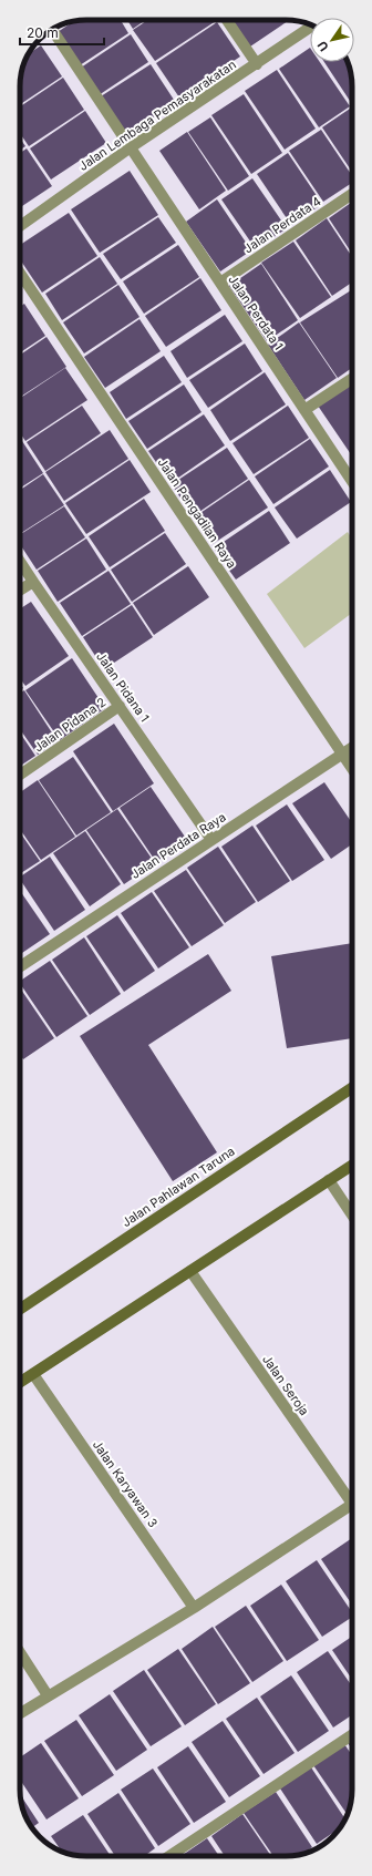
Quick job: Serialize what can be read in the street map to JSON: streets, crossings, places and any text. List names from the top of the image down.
{
  "streets": {
    "main road": ["Jalan Pahlawan Taruna"],
    "street": [
      "Jalan Lembaga Pemasyarakatan",
      "Jalan Perdata 4",
      "Jalan Perdata 1",
      "Jalan Pengadilan Raya",
      "Jalan Pidana 1",
      "Jalan Pidana 2",
      "Jalan Perdata Raya",
      "Jalan Seroja",
      "Jalan Karyawan 3"
    ]
  },
  "crossings": [
    ["Jalan Lembaga Pemasyarakatan", "Jalan Perdata 1"],
    ["Jalan Perdata 4", "Jalan Perdata 1"],
    ["Jalan Pengadilan Raya", "Jalan Perdata Raya"],
    ["Jalan Pidana 1", "Jalan Pidana 2"],
    ["Jalan Pidana 1", "Jalan Perdata Raya"]
  ],
  "scale_bar": "20 m",
  "north": "bottom left"
}
